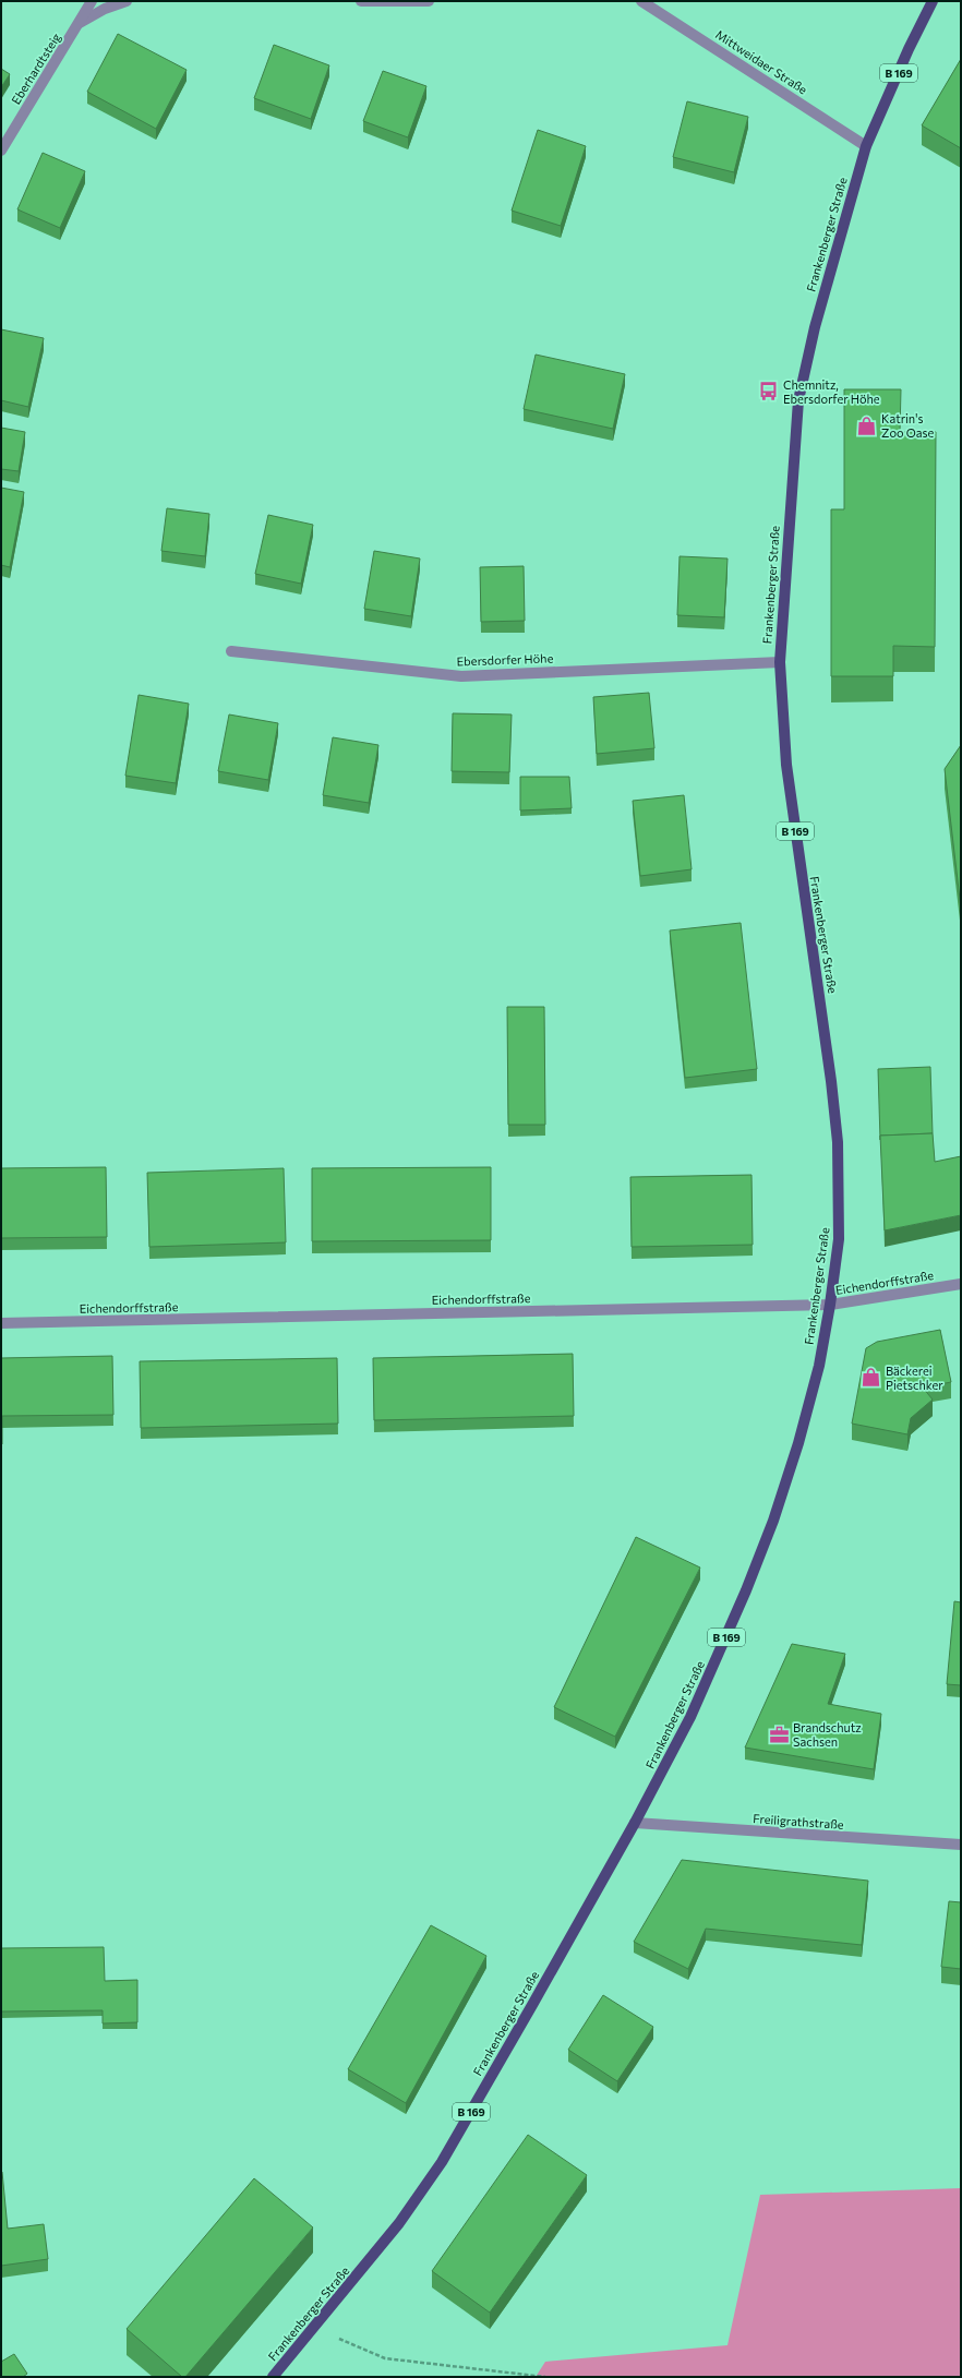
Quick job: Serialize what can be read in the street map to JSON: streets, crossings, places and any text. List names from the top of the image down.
{
  "streets": {
    "main road": ["B 169", "Frankenberger Straße"],
    "street": [
      "Mittweidaer Straße",
      "Eberhardtsteig",
      "Ebersdorfer Höhe",
      "Eichendorffstraße",
      "Freiligrathstraße"
    ]
  },
  "crossings": [
    ["Mittweidaer Straße", "Frankenberger Straße"],
    ["Frankenberger Straße", "Ebersdorfer Höhe"],
    ["Frankenberger Straße", "Eichendorffstraße"],
    ["Frankenberger Straße", "Freiligrathstraße"]
  ],
  "places": {
    "bus stop": ["Chemnitz, Ebersdorfer Höhe"],
    "shop": ["Katrin's Zoo Oase", "Bäckerei Pietschker"],
    "office": ["Brandschutz Sachsen"]
  }
}
